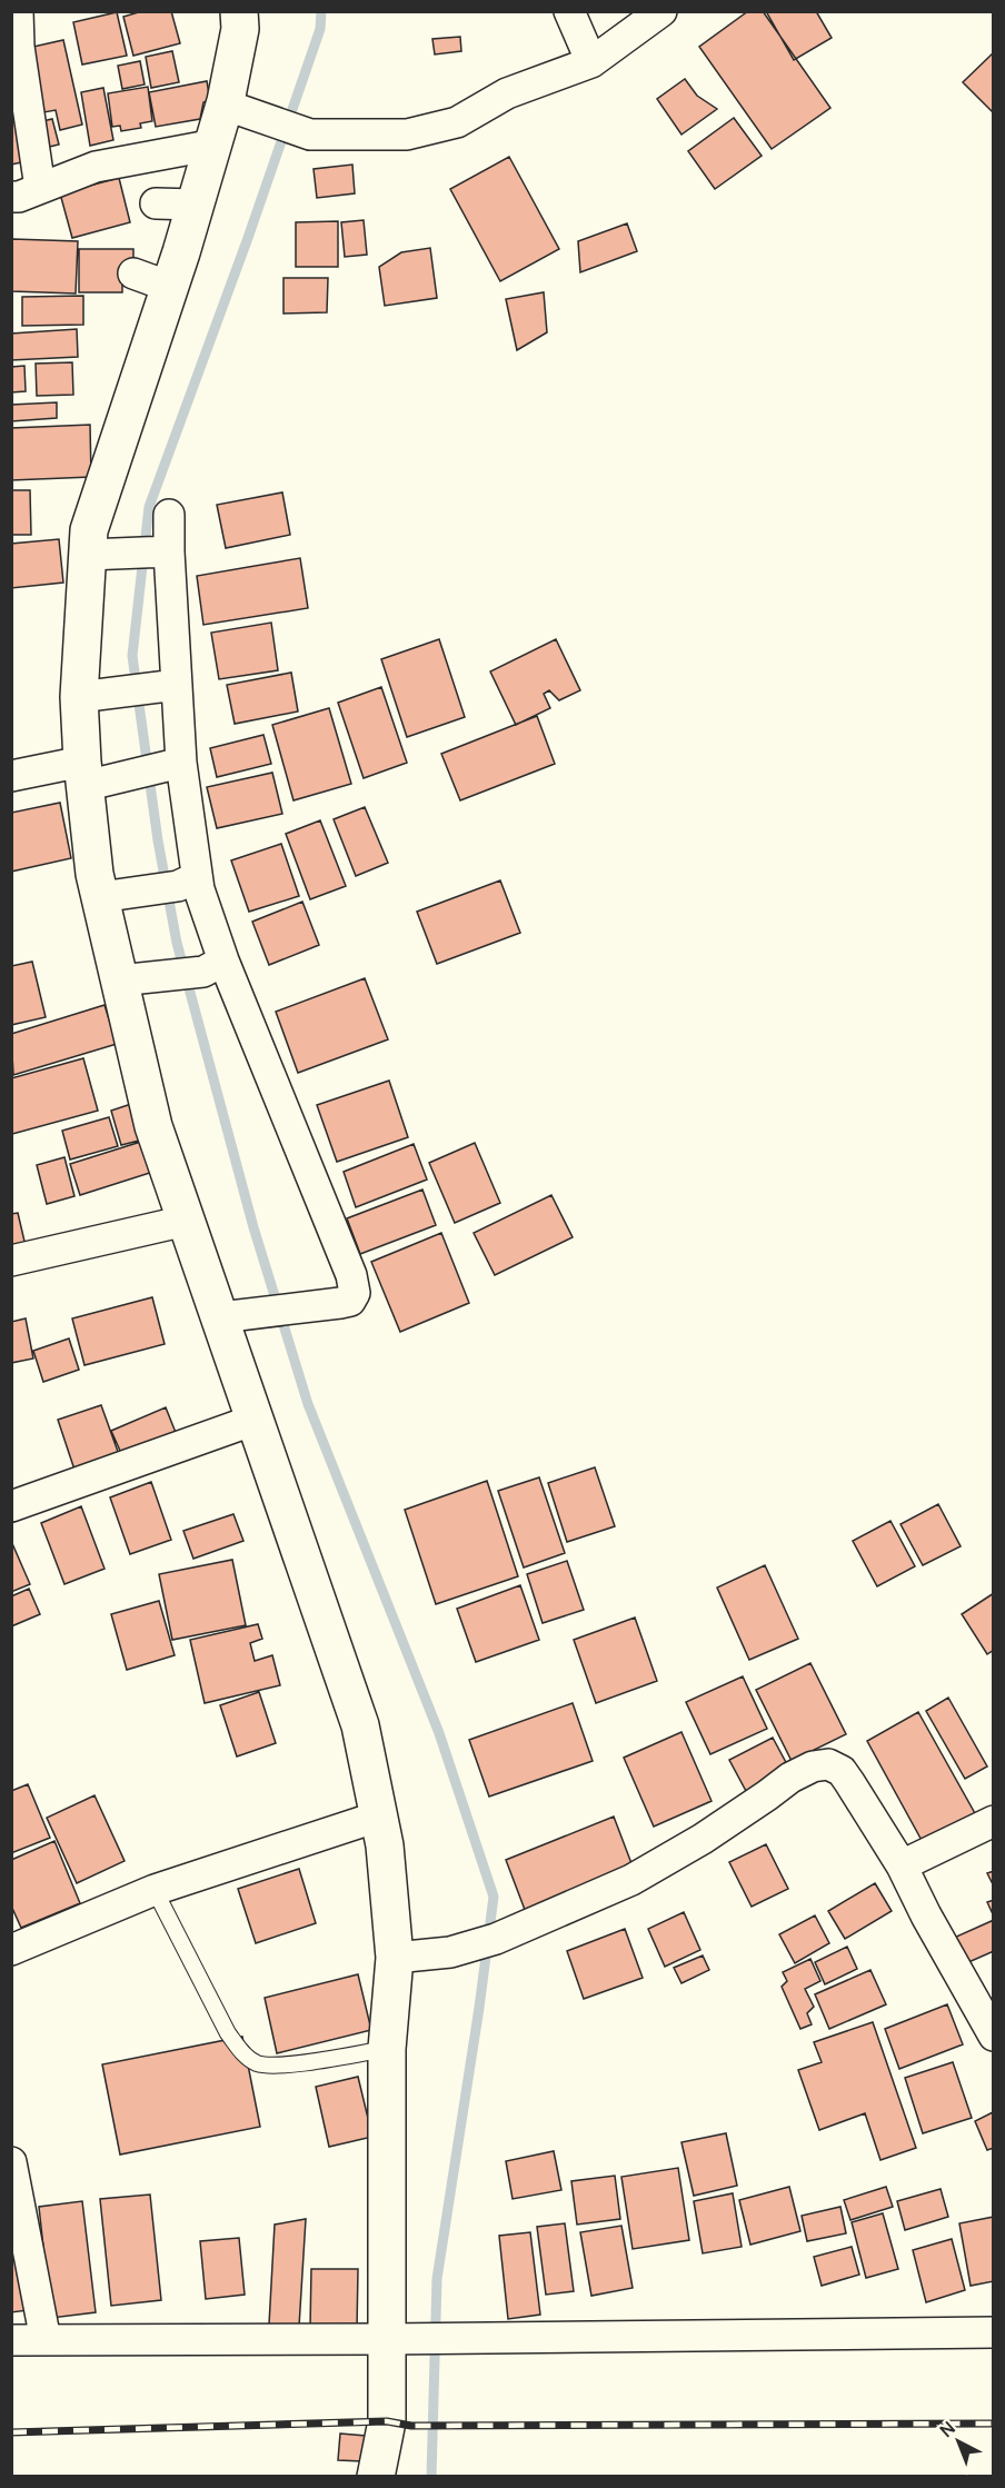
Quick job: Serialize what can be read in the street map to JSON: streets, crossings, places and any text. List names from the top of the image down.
{
  "north": "top left"
}
